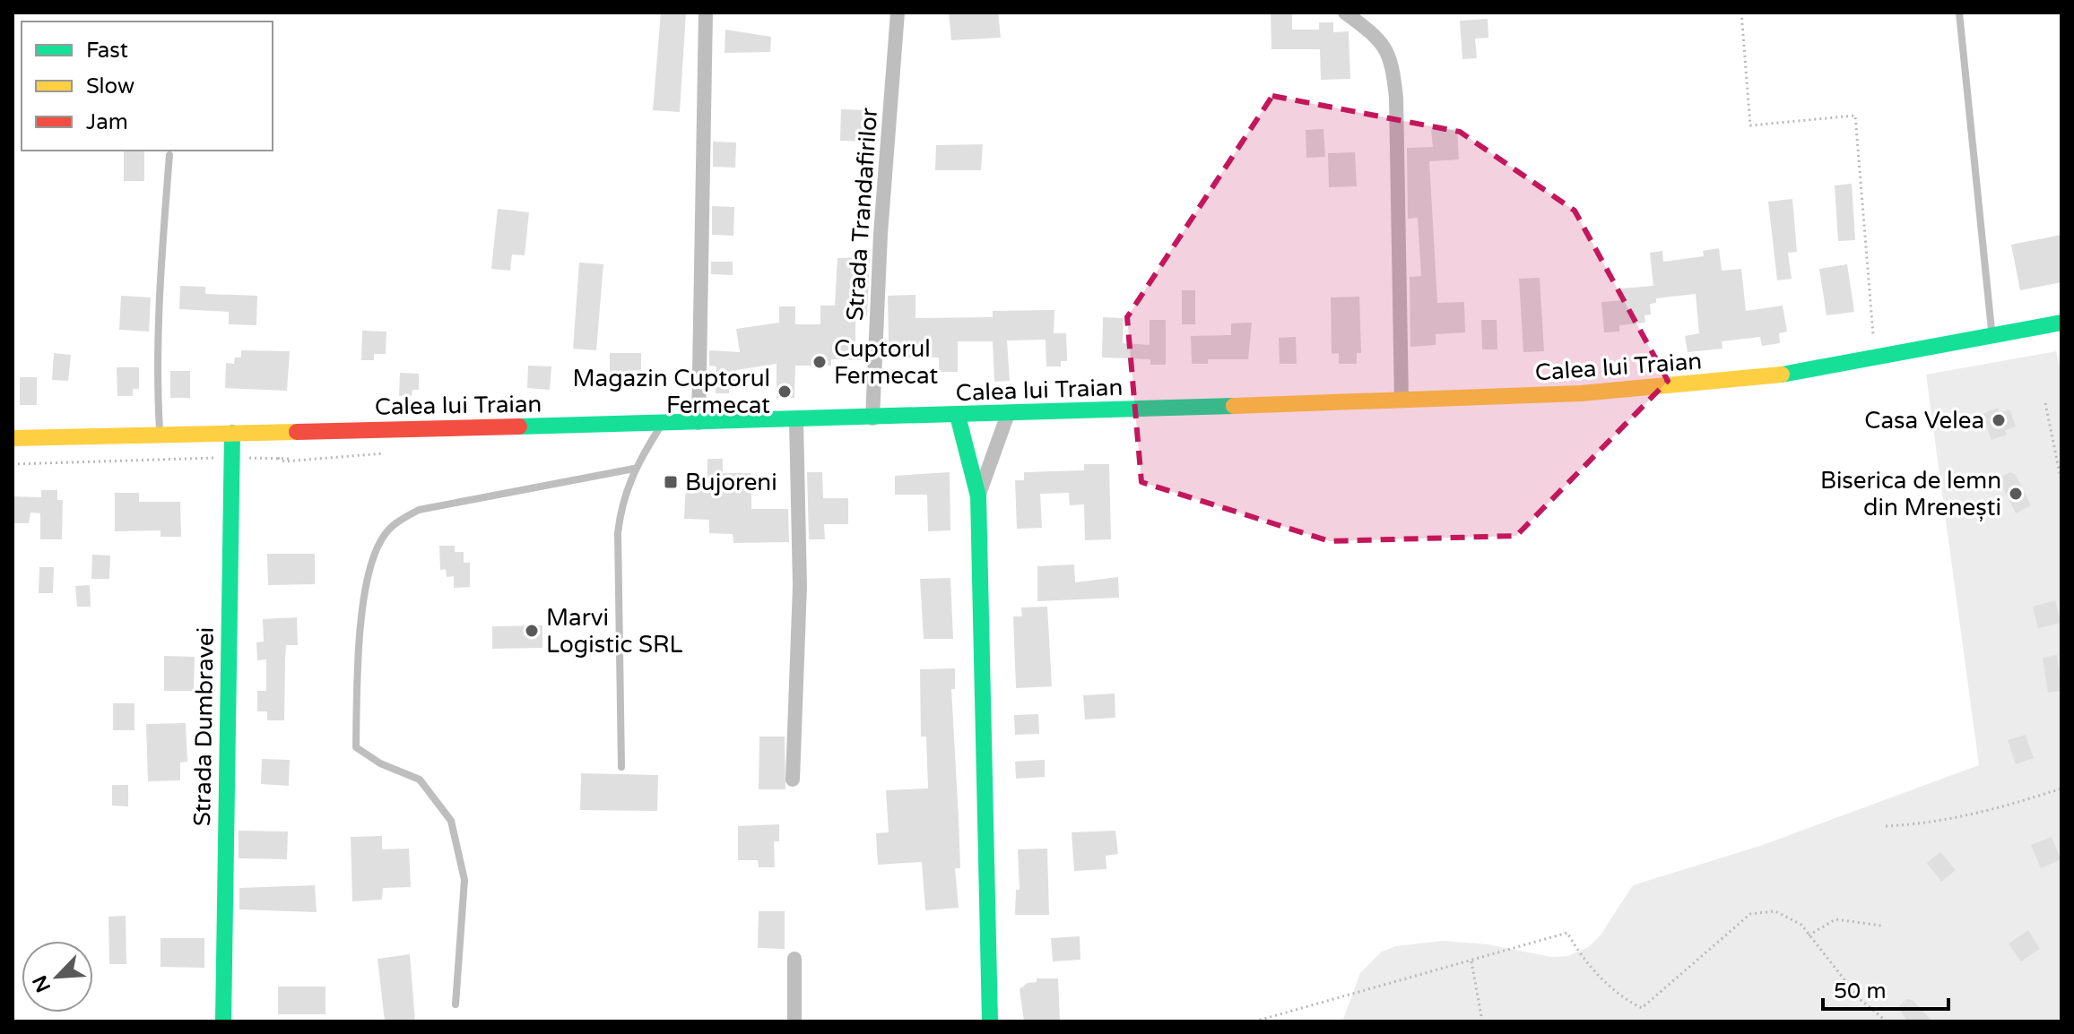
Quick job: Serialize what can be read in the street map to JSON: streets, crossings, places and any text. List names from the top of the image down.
{
  "streets": {
    "main road": ["Calea lui Traian", "Strada Dumbravei"],
    "street": ["Strada Trandafirilor"]
  },
  "crossings": [
    ["Strada Trandafirilor", "Calea lui Traian"],
    ["Calea lui Traian", "Strada Dumbravei"]
  ],
  "places": {
    "other": [
      "Cuptorul Fermecat",
      "Magazin Cuptorul Fermecat",
      "Casa Velea",
      "Biserica de lemn din Mrenești",
      "Marvi Logistic SRL"
    ],
    "transit": ["Bujoreni"]
  },
  "legend": ["Fast", "Slow", "Jam"],
  "scale_bar": "50 m",
  "north": "bottom left"
}
